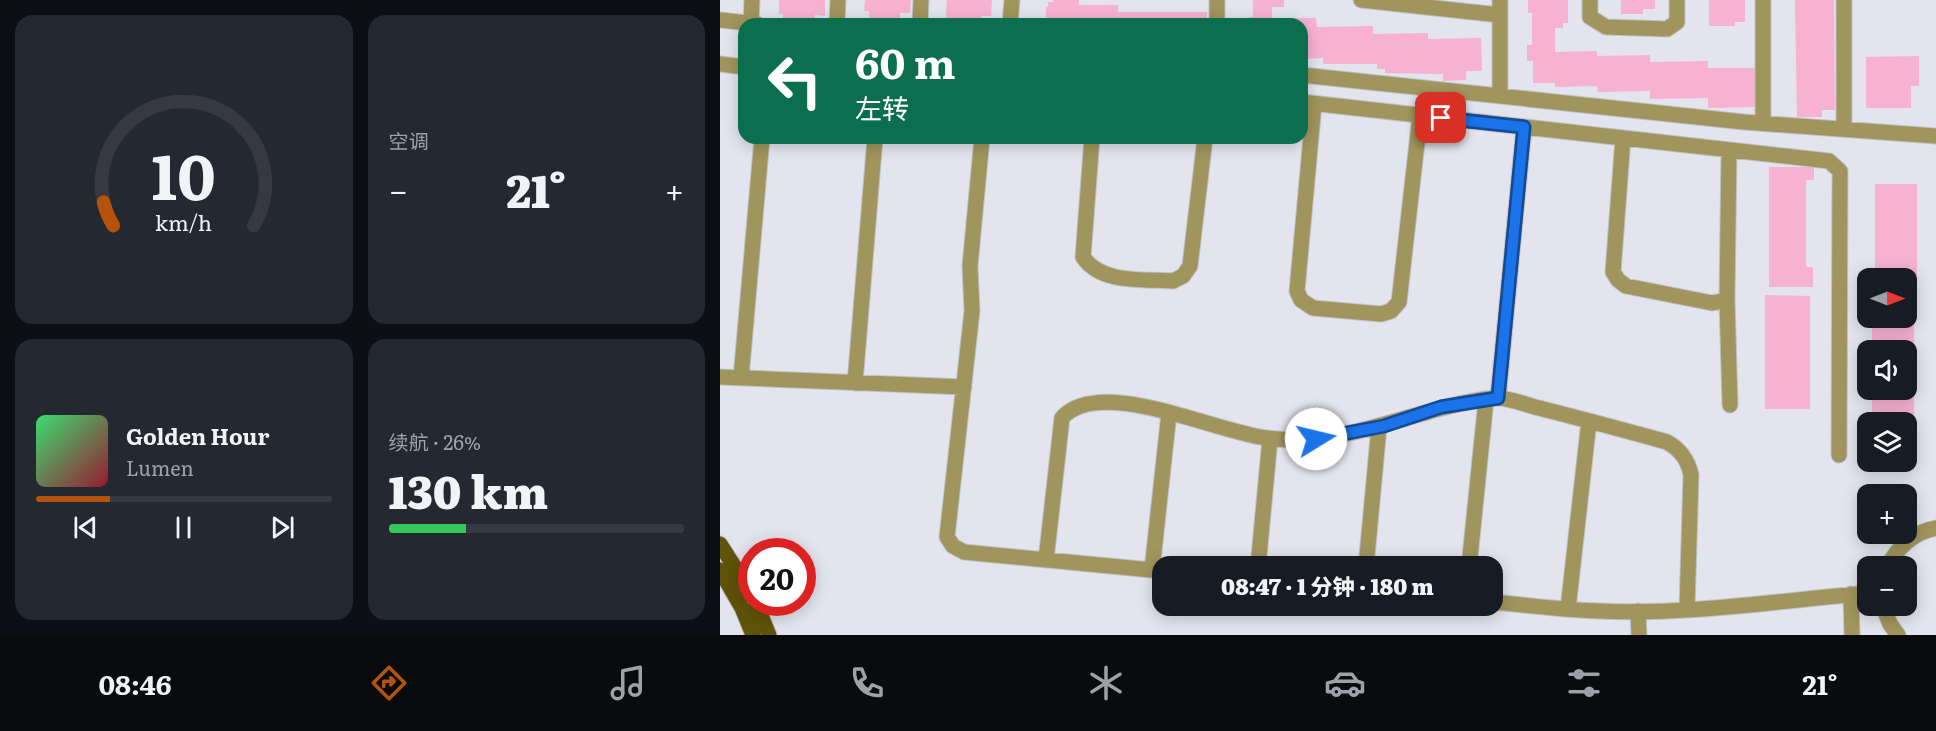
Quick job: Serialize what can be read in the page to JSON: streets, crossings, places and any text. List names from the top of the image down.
{
  "north": "right",
  "page": {
    "tile": [
      "空调",
      ["续航 · 26%", "130 km"]
    ],
    "turn": ["60 m", "左转"],
    "heat": ["−", "21°", "+"],
    "map_buttons": ["+", "−"],
    "song": ["Golden Hour", "Lumen"],
    "limit": "20",
    "trip": "08:47 · 1 分钟 · 180 m",
    "tabs": ["08:46", "21°"],
    "gauge": ["10", "km/h"]
  }
}
